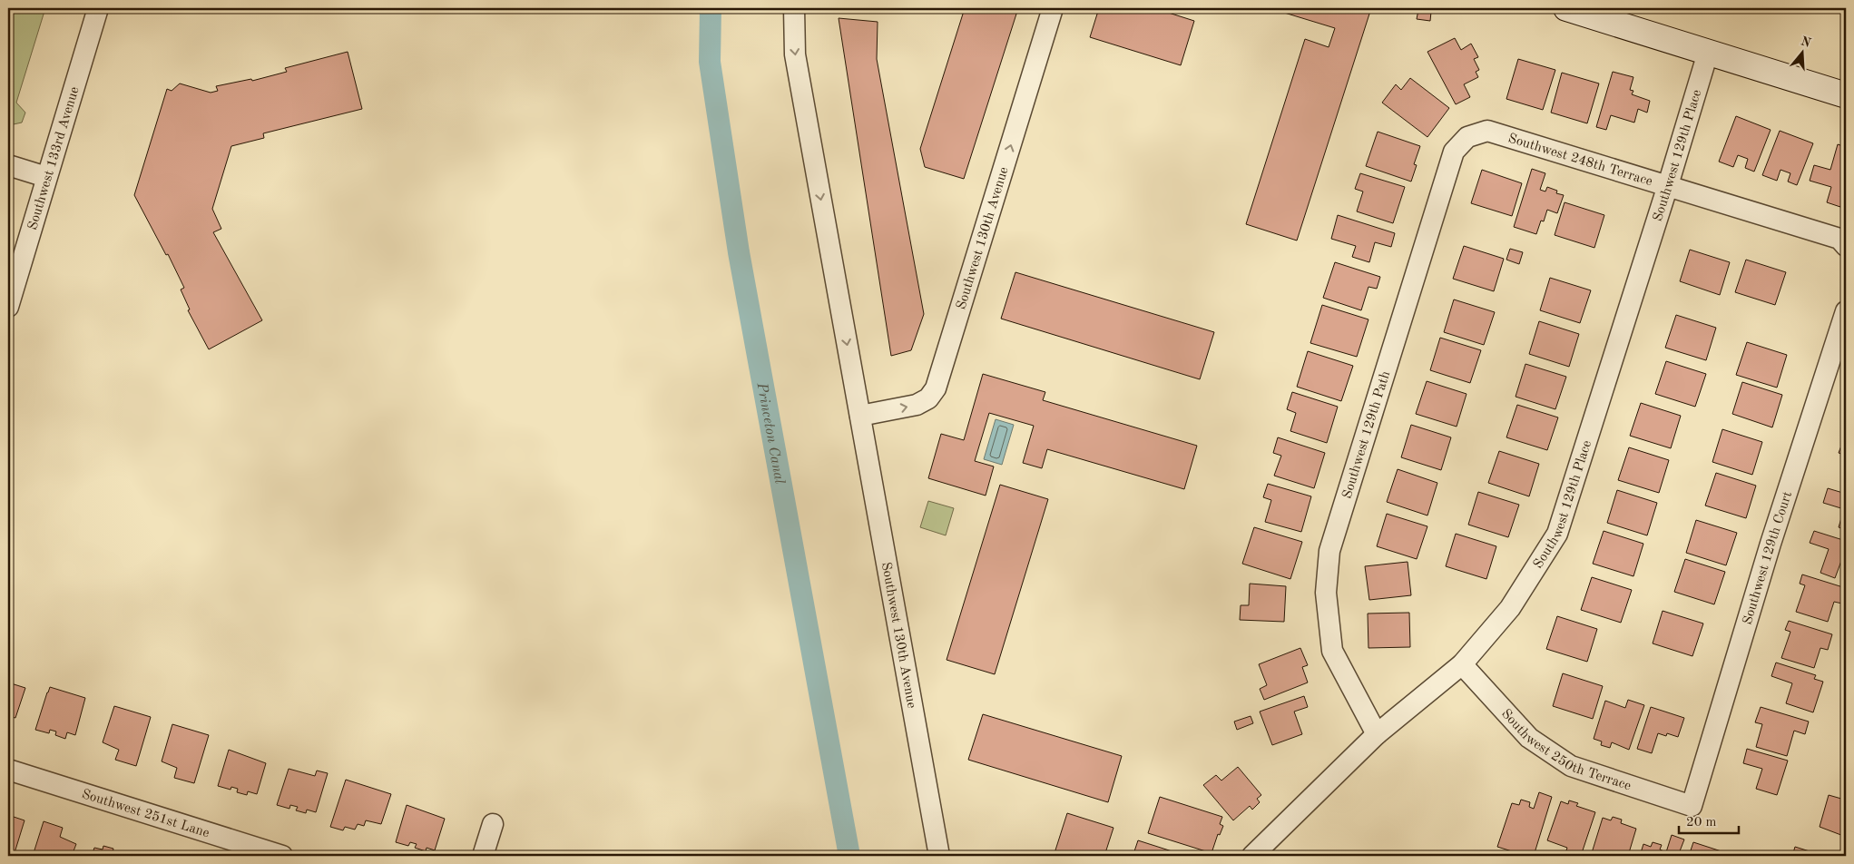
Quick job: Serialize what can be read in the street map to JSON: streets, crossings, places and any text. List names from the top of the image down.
{
  "streets": {
    "street": [
      "Southwest 129th Place",
      "Southwest 133rd Avenue",
      "Southwest 248th Terrace",
      "Southwest 130th Avenue",
      "Southwest 129th Path",
      "Southwest 129th Court",
      "Southwest 250th Terrace",
      "Southwest 251st Lane"
    ]
  },
  "crossings": [
    ["Southwest 129th Place", "Southwest 248th Terrace"],
    ["Southwest 129th Place", "Southwest 129th Path"],
    ["Southwest 129th Place", "Southwest 250th Terrace"],
    ["Southwest 248th Terrace", "Southwest 129th Path"],
    ["Southwest 129th Court", "Southwest 250th Terrace"]
  ],
  "water": ["Princeton Canal"],
  "scale_bar": "20 m",
  "north": "top"
}
